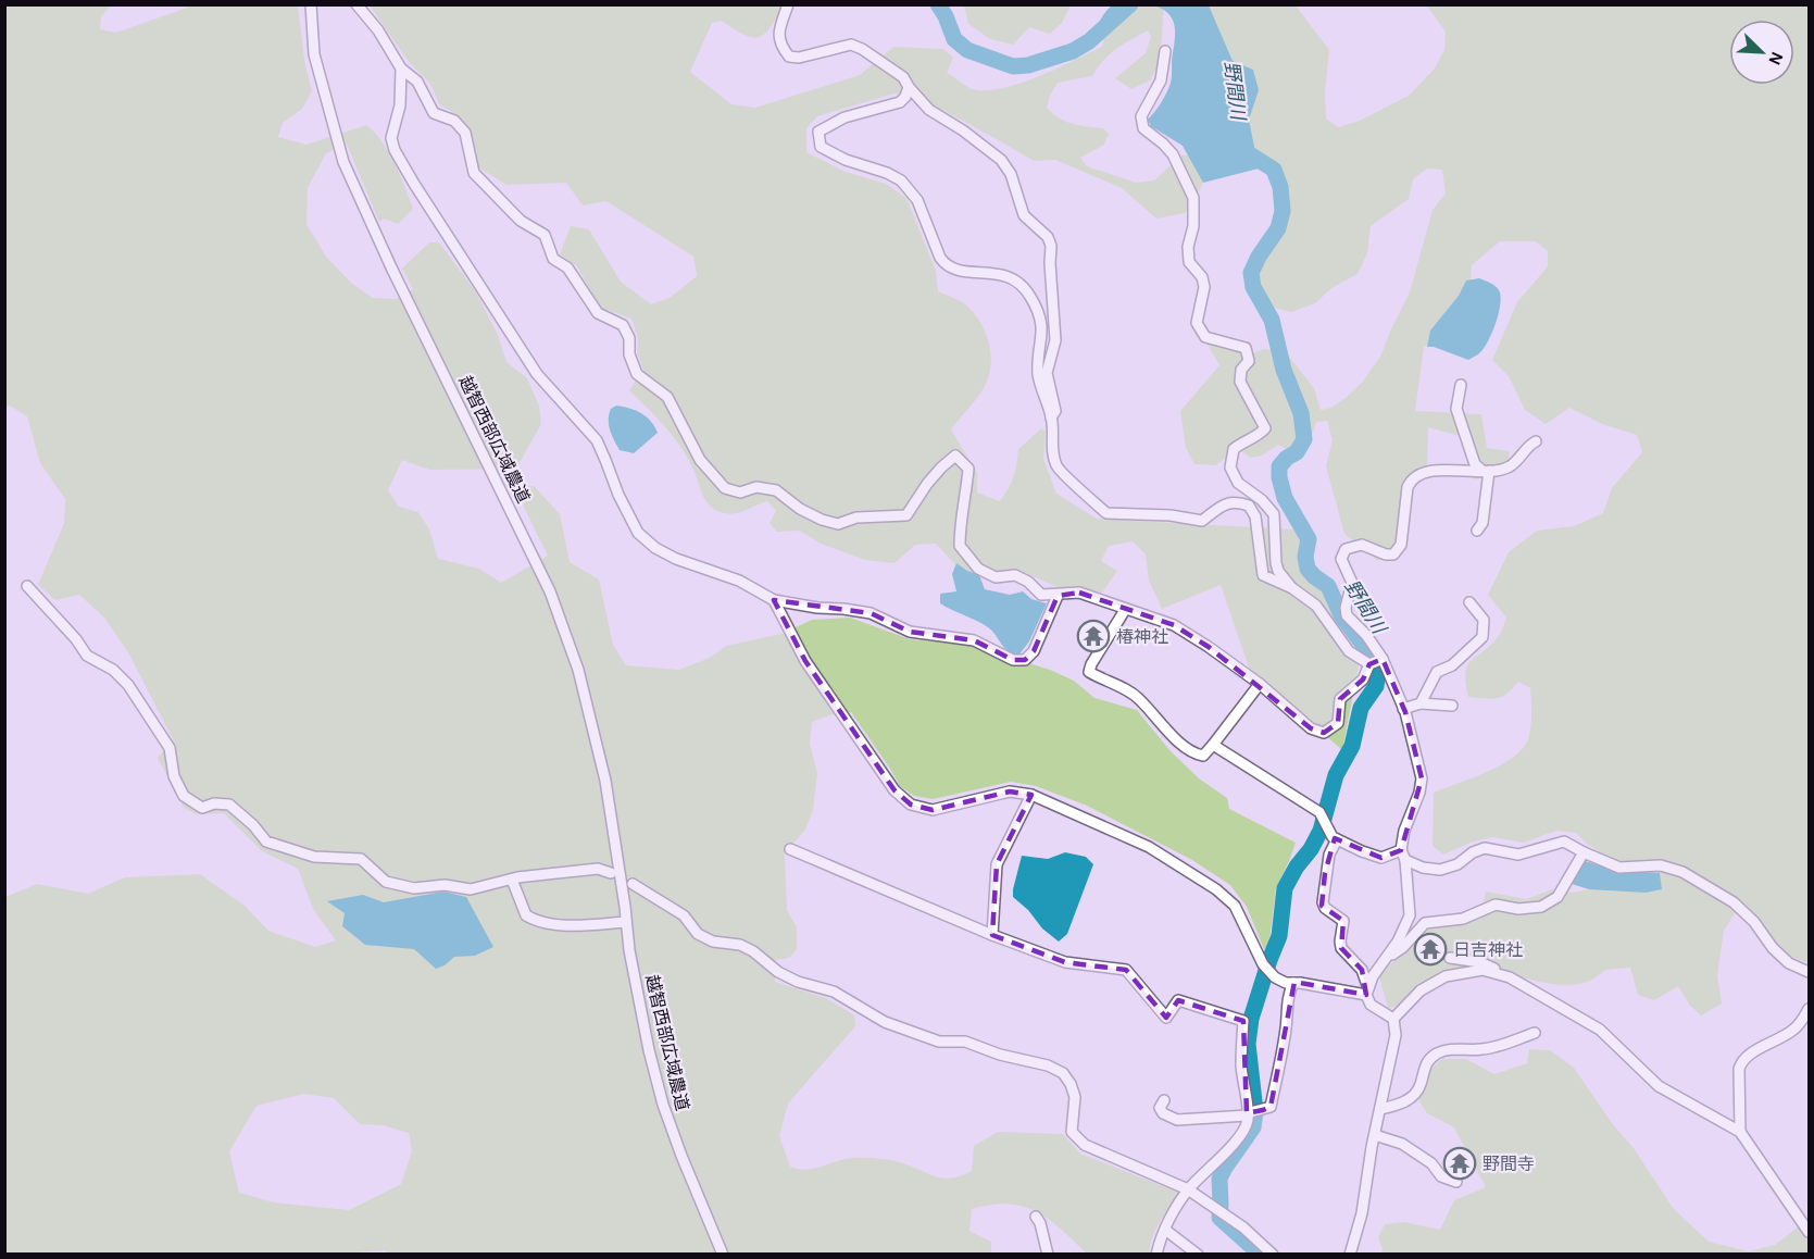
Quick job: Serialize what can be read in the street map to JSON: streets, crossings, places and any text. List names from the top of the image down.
{
  "streets": {
    "street": ["越智西部広域農道"]
  },
  "water": ["野間川"],
  "places": {
    "temple": ["椿神社", "日吉神社", "野間寺"]
  },
  "north": "bottom right"
}
